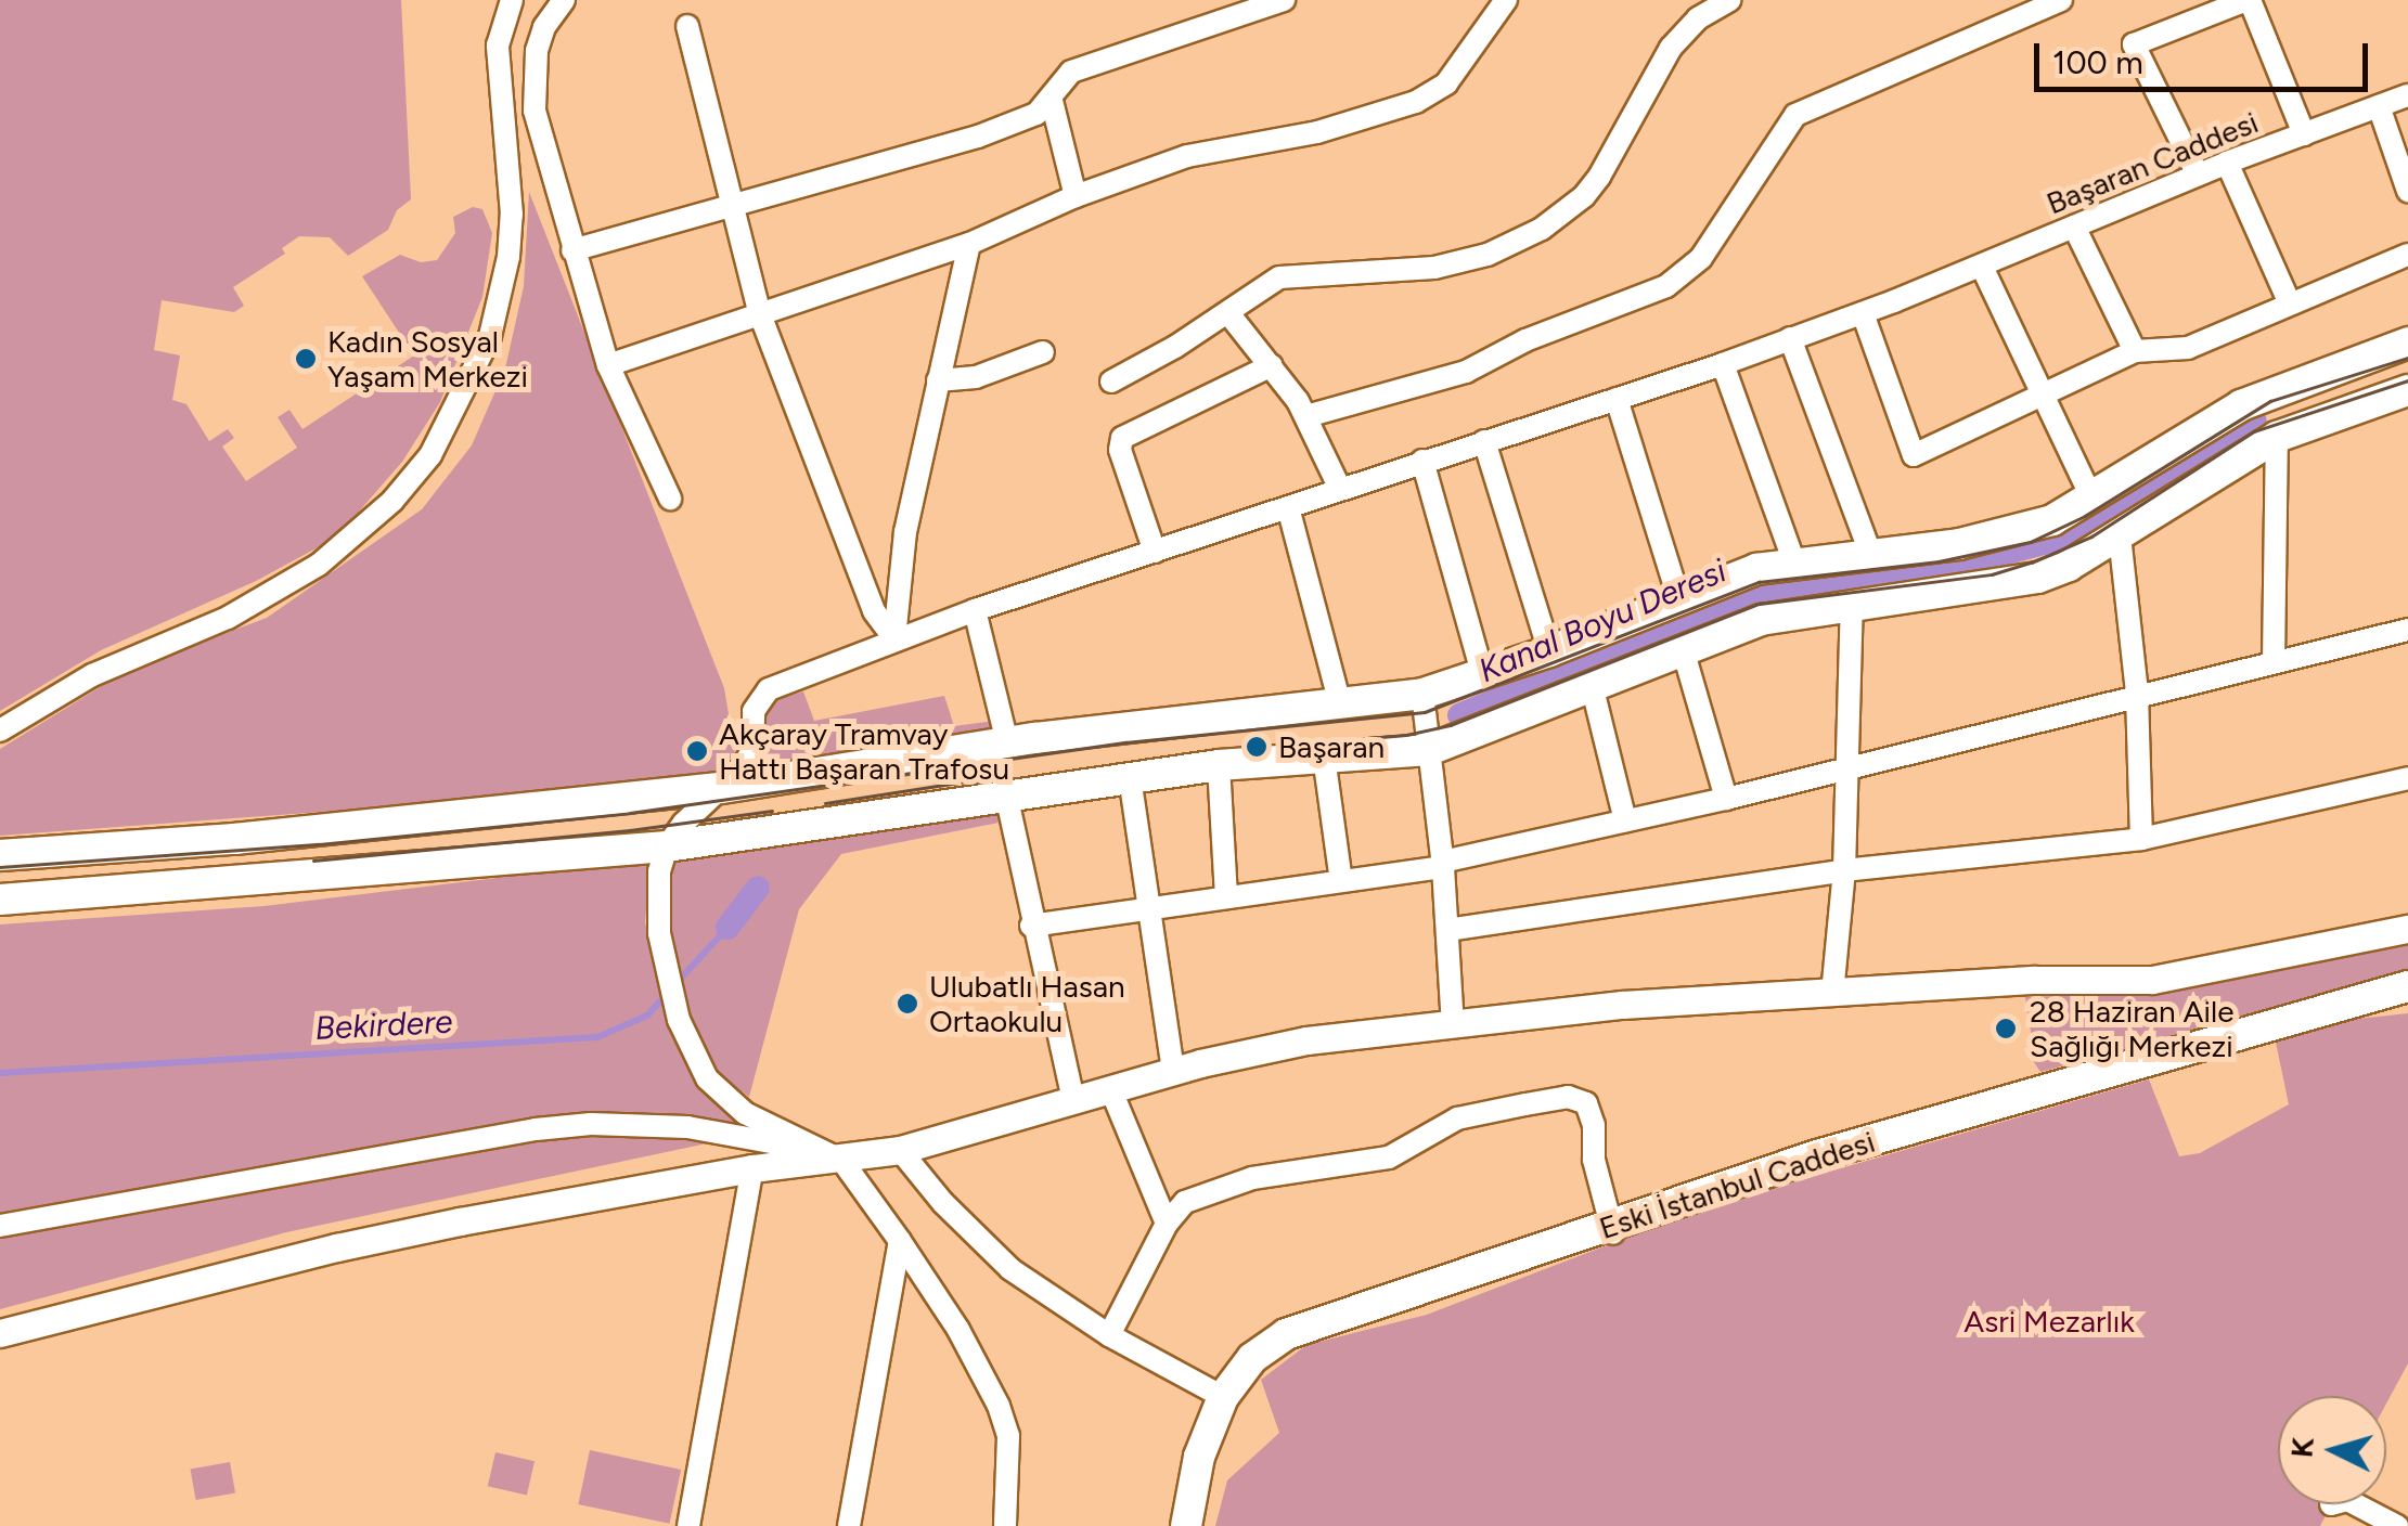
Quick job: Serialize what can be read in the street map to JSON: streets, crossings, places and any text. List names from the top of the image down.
{
  "streets": {
    "main road": ["Eski İstanbul Caddesi"],
    "street": ["Başaran Caddesi"]
  },
  "water": ["Kanal Boyu Deresi", "Bekirdere"],
  "parks": ["Asri Mezarlık"],
  "places": [
    "Kadın Sosyal Yaşam Merkezi",
    "Başaran",
    "Akçaray Tramvay Hattı Başaran Trafosu",
    "Ulubatlı Hasan Ortaokulu",
    "28 Haziran Aile Sağlığı Merkezi"
  ],
  "scale_bar": "100 m",
  "north": "left"
}
